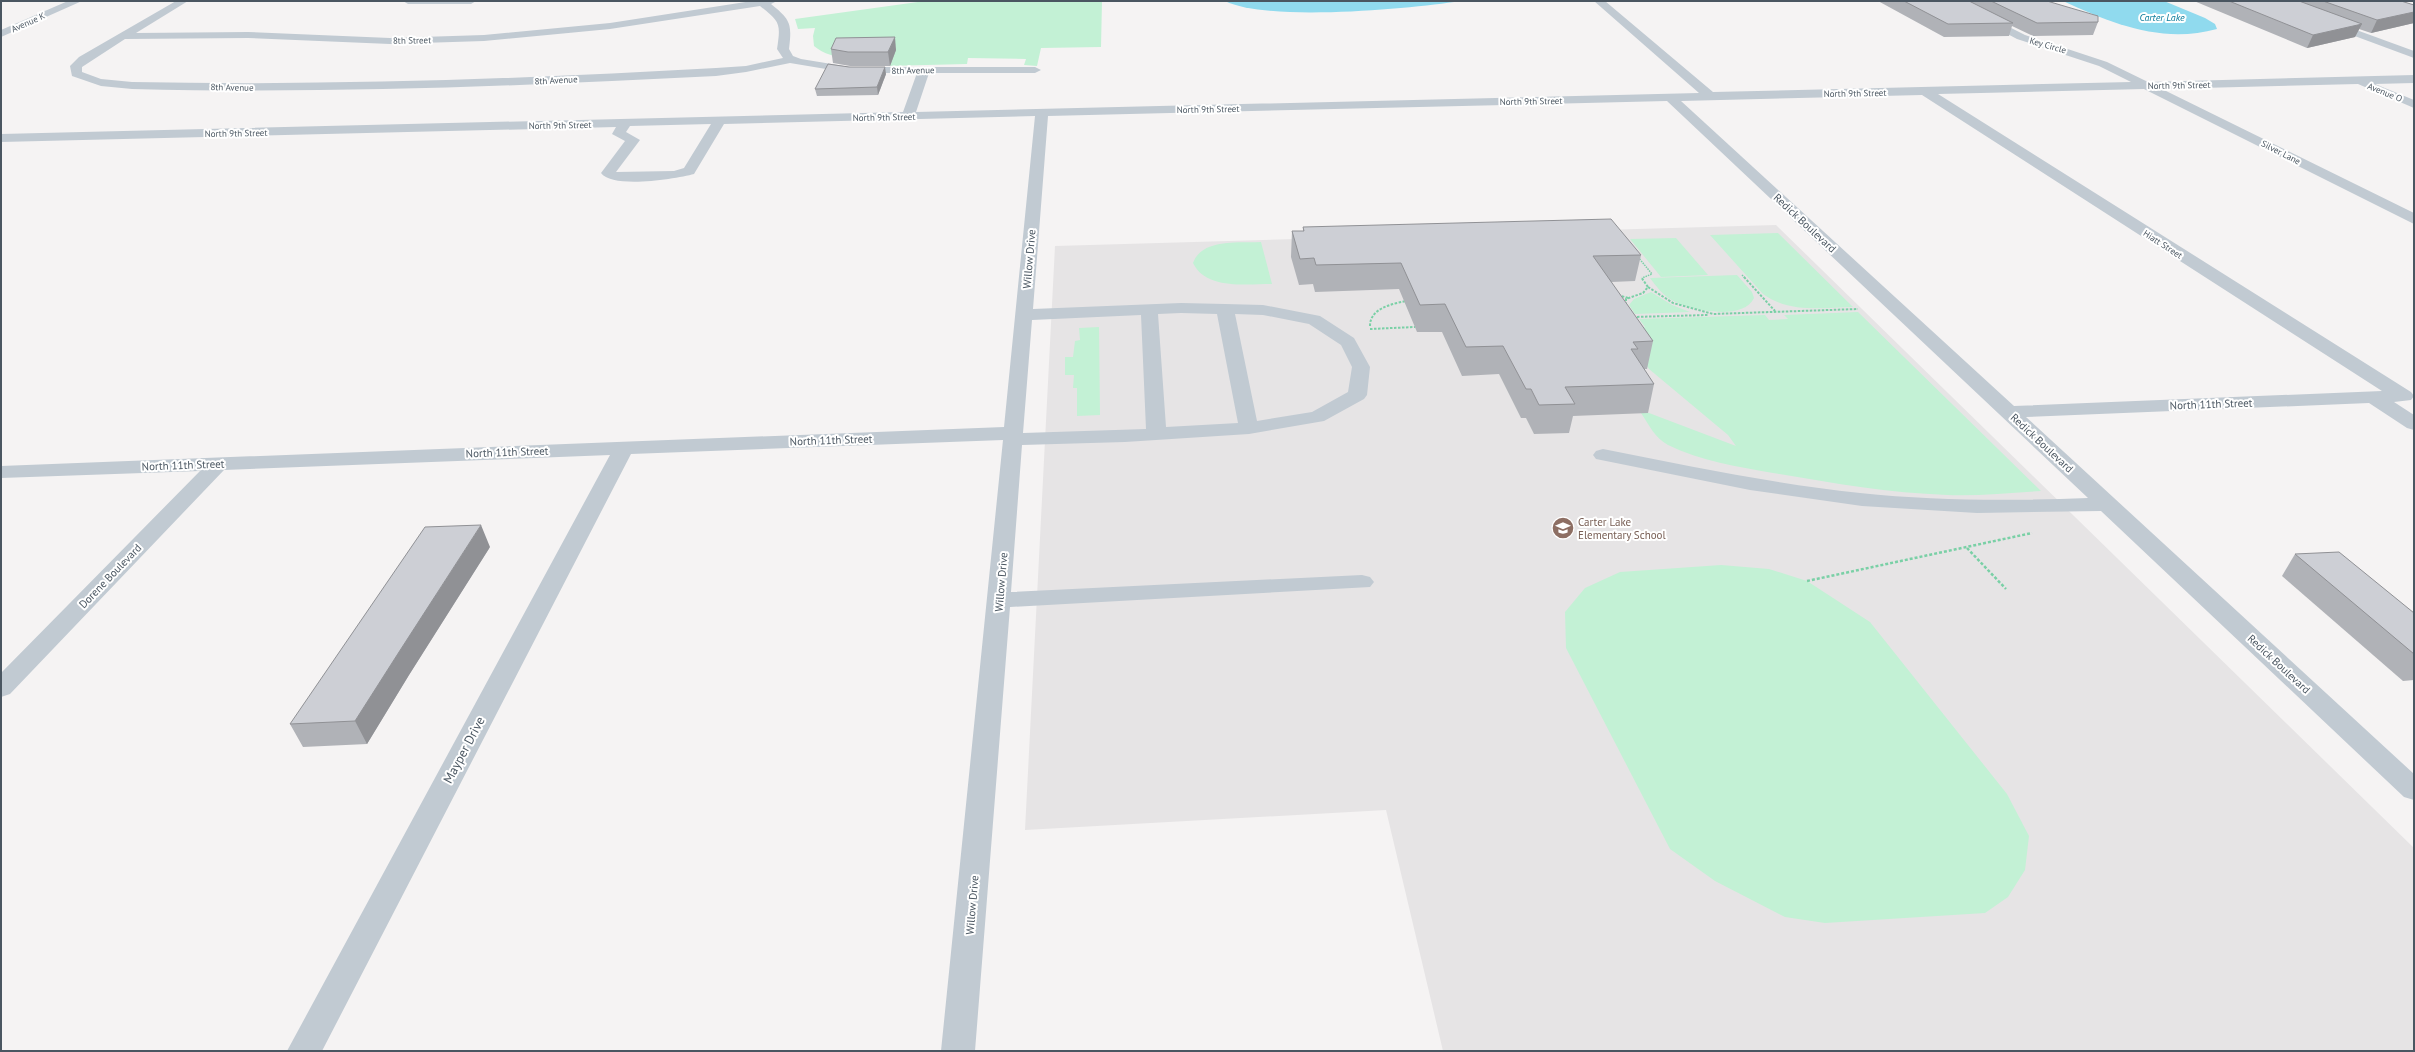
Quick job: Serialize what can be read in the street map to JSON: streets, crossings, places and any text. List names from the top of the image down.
{
  "streets": {
    "street": [
      "Avenue K",
      "8th Street",
      "Key Circle",
      "8th Avenue",
      "North 9th Street",
      "Avenue O",
      "Silver Lane",
      "Redick Boulevard",
      "Hiatt Street",
      "Willow Drive",
      "North 11th Street",
      "Dorene Boulevard",
      "Mayper Drive"
    ]
  },
  "crossings": [
    ["8th Street", "8th Avenue"],
    ["Key Circle", "North 9th Street"],
    ["Key Circle", "Silver Lane"],
    ["North 9th Street", "Avenue O"],
    ["North 9th Street", "Silver Lane"],
    ["North 9th Street", "Redick Boulevard"],
    ["North 9th Street", "Hiatt Street"],
    ["North 9th Street", "Willow Drive"],
    ["Redick Boulevard", "North 11th Street"],
    ["Hiatt Street", "North 11th Street"],
    ["Willow Drive", "North 11th Street"],
    ["North 11th Street", "Dorene Boulevard"],
    ["North 11th Street", "Mayper Drive"]
  ],
  "water": ["Carter Lake"],
  "places": {
    "school or university": ["Carter Lake Elementary School"]
  }
}
